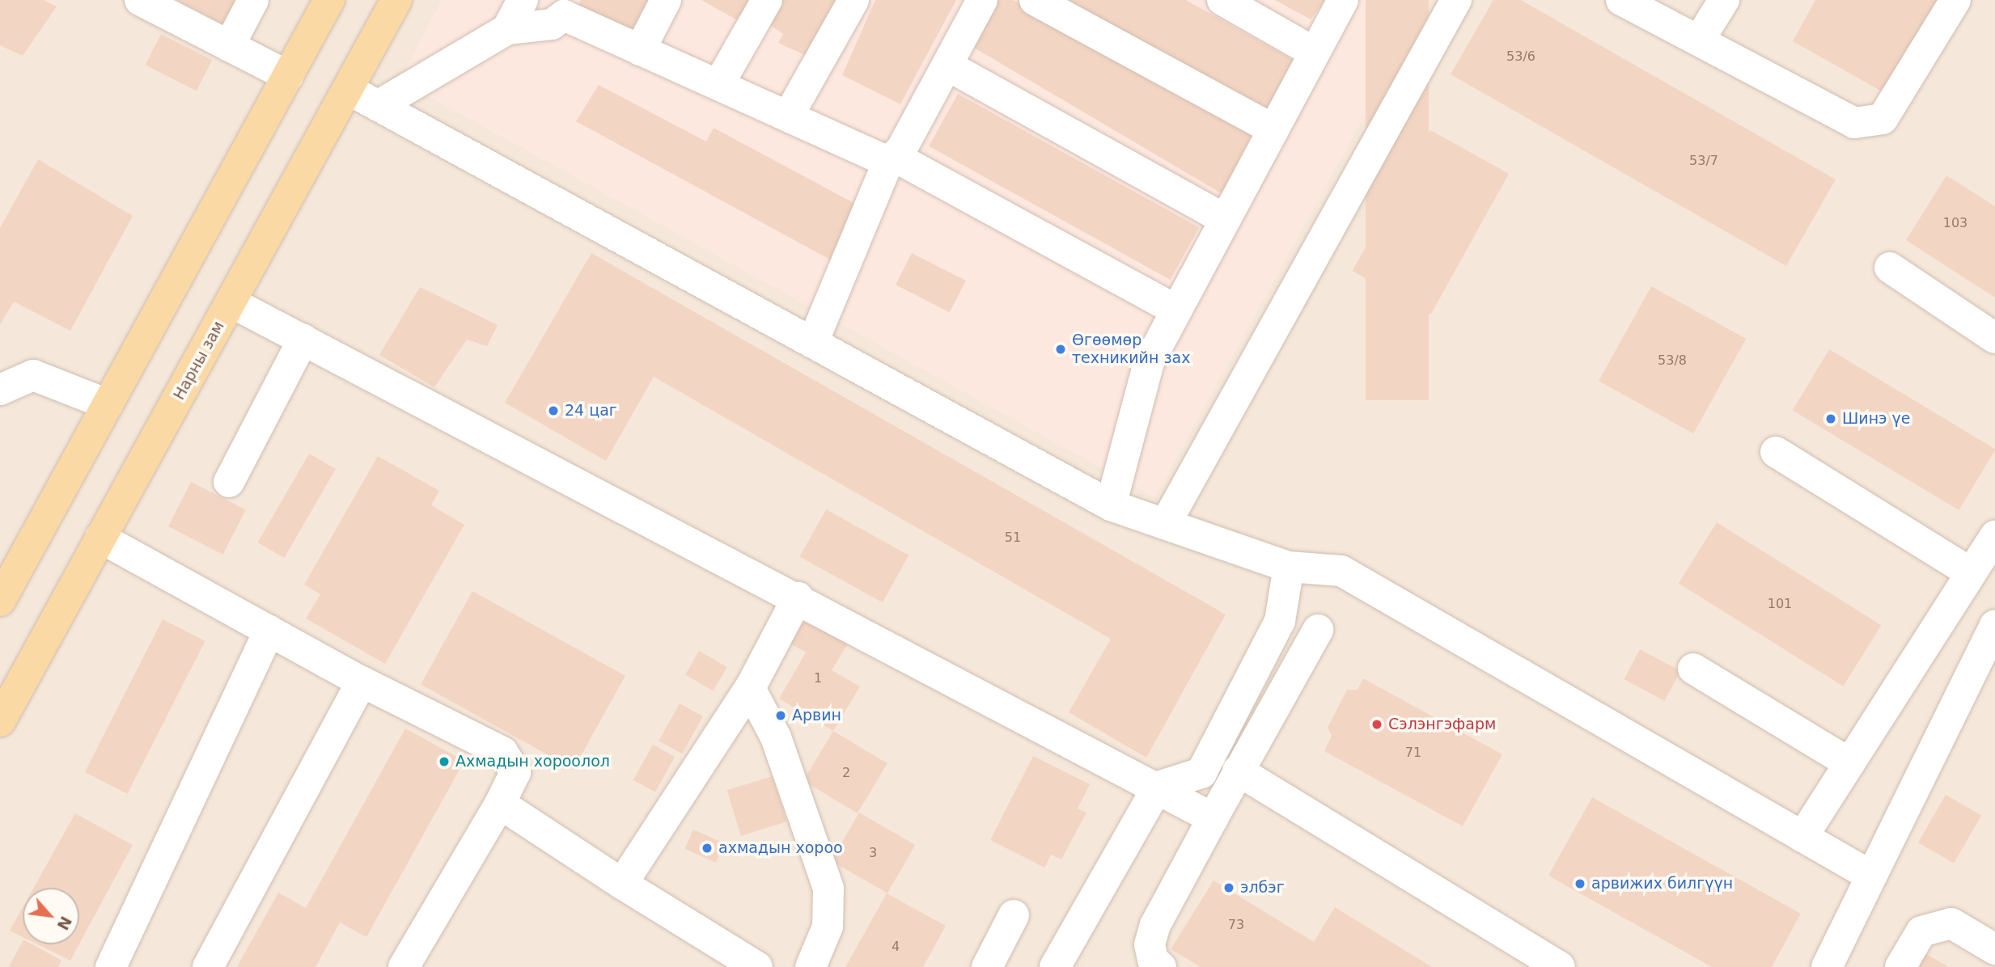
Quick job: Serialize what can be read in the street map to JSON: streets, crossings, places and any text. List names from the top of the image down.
{
  "streets": {
    "main road": ["Нарны зам"]
  },
  "places": [
    "Өгөөмөр техникийн зах",
    "24 цаг",
    "Шинэ үе",
    "Арвин",
    "Сэлэнгэфарм",
    "Ахмадын хороолол",
    "ахмадын хороо",
    "арвижих билгүүн",
    "элбэг"
  ],
  "house_numbers": [
    "53/6",
    "53/7",
    "103",
    "53/8",
    "51",
    "101",
    "1",
    "71",
    "2",
    "3",
    "73",
    "4"
  ],
  "north": "bottom right"
}
